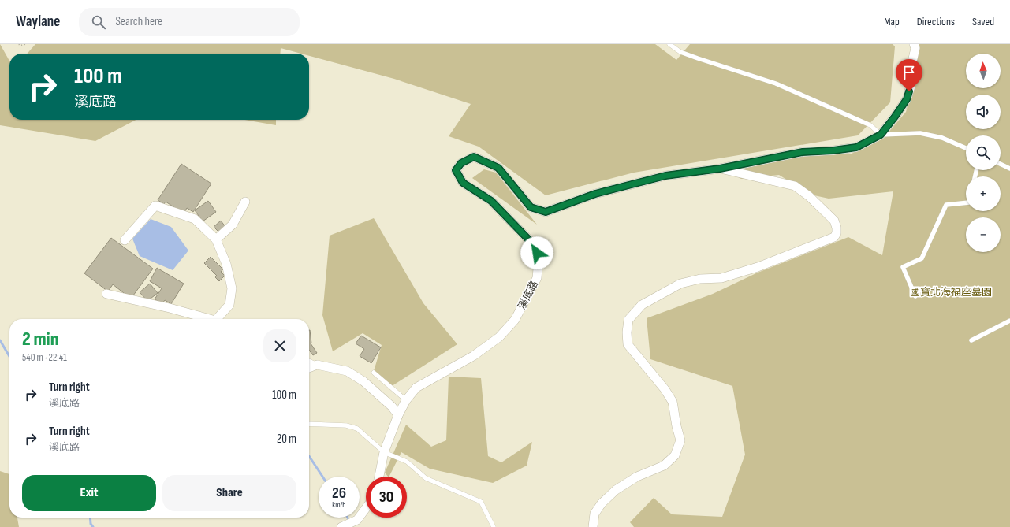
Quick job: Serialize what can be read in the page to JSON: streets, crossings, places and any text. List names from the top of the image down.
{
  "streets": {
    "street": ["溪底路"]
  },
  "parks": ["國寶北海福座墓園"],
  "north": "top",
  "page": {
    "header": "Waylane",
    "search": "Search here",
    "nav": ["Map", "Directions", "Saved"],
    "map_buttons": ["+", "−"],
    "turn": ["100 m", "溪底路"],
    "heading": ["2 min", "540 m · 22:41"],
    "list": [
      {
        "name": "Turn right",
        "note": "溪底路",
        "value": "100 m"
      },
      {
        "name": "Turn right",
        "note": "溪底路",
        "value": "20 m"
      }
    ],
    "buttons": ["Exit", "Share"],
    "speed": "26 km/h",
    "limit": "30"
  }
}
